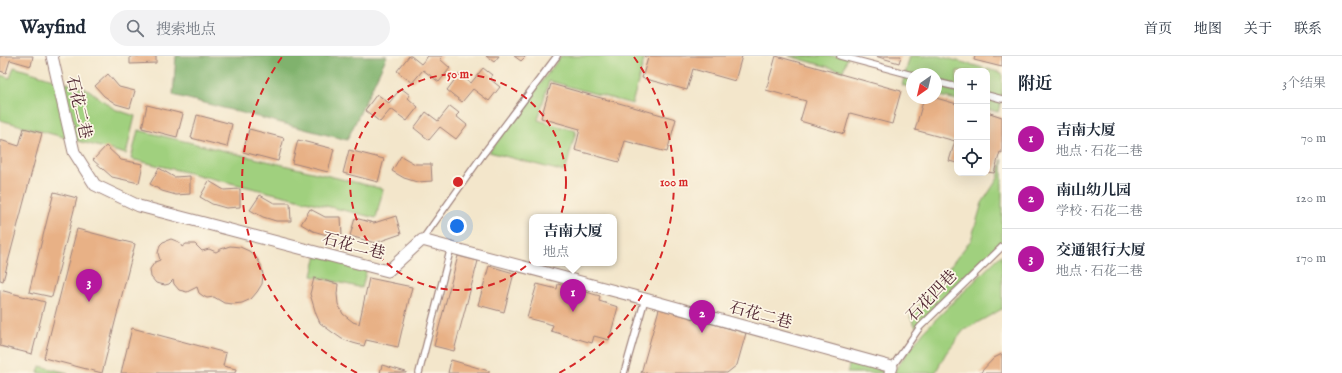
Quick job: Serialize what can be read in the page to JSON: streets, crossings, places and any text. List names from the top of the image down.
{
  "streets": {
    "street": ["石花二巷"],
    "lane": ["石花四巷"]
  },
  "crossings": [
    ["石花二巷", "石花四巷"]
  ],
  "north": "bottom left",
  "page": {
    "header": "Wayfind",
    "search": "搜索地点",
    "nav": [
      "首页",
      "地图",
      "关于",
      "联系"
    ],
    "heading": ["附近", "3个结果"],
    "map_buttons": ["+", "−"],
    "list": [
      {
        "mark": "1",
        "name": "吉南大厦",
        "note": "地点 · 石花二巷",
        "value": "70 m"
      },
      {
        "mark": "2",
        "name": "南山幼儿园",
        "note": "学校 · 石花二巷",
        "value": "120 m"
      },
      {
        "mark": "3",
        "name": "交通银行大厦",
        "note": "地点 · 石花二巷",
        "value": "170 m"
      }
    ],
    "popup": ["吉南大厦", "地点"],
    "pins": ["3", "1", "2"]
  },
  "rings": ["50 m", "100 m"]
}
